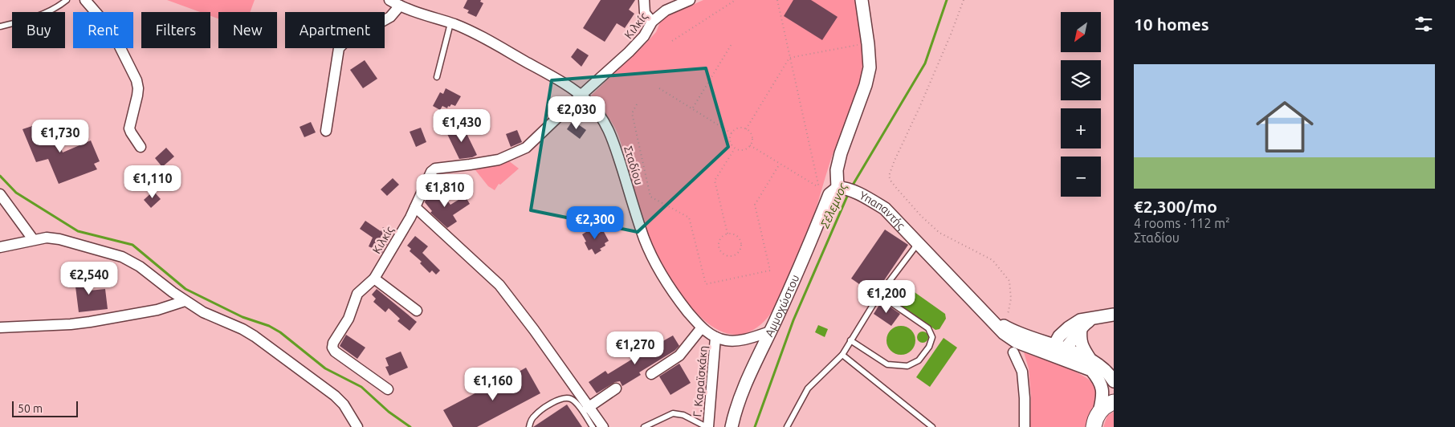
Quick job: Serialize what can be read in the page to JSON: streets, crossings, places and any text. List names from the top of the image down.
{
  "streets": {
    "street": [
      "Κιλκίς",
      "Σταδίου",
      "Υπαπαντής",
      "Αμμοχώστου",
      "Γ. Καραϊσκάκη"
    ]
  },
  "crossings": [
    ["Κιλκίς", "Σταδίου"],
    ["Σταδίου", "Αμμοχώστου"],
    ["Σταδίου", "Γ. Καραϊσκάκη"],
    ["Υπαπαντής", "Αμμοχώστου"]
  ],
  "water": ["Σέλεμνος"],
  "scale_bar": "50 m",
  "north": "bottom left",
  "page": {
    "heading": "10 homes",
    "map_buttons": ["+", "−"],
    "chip": [
      "Buy",
      "Rent",
      "Filters",
      "New",
      "Apartment"
    ],
    "list": [
      {
        "name": "€2,300/mo",
        "note": "4 rooms · 112 m² · Σταδίου"
      }
    ],
    "price": [
      "€2,030",
      "€1,430",
      "€1,730",
      "€1,110",
      "€1,810",
      "€2,300",
      "€2,540",
      "€1,200",
      "€1,270",
      "€1,160"
    ],
    "scale": "50 m"
  }
}
